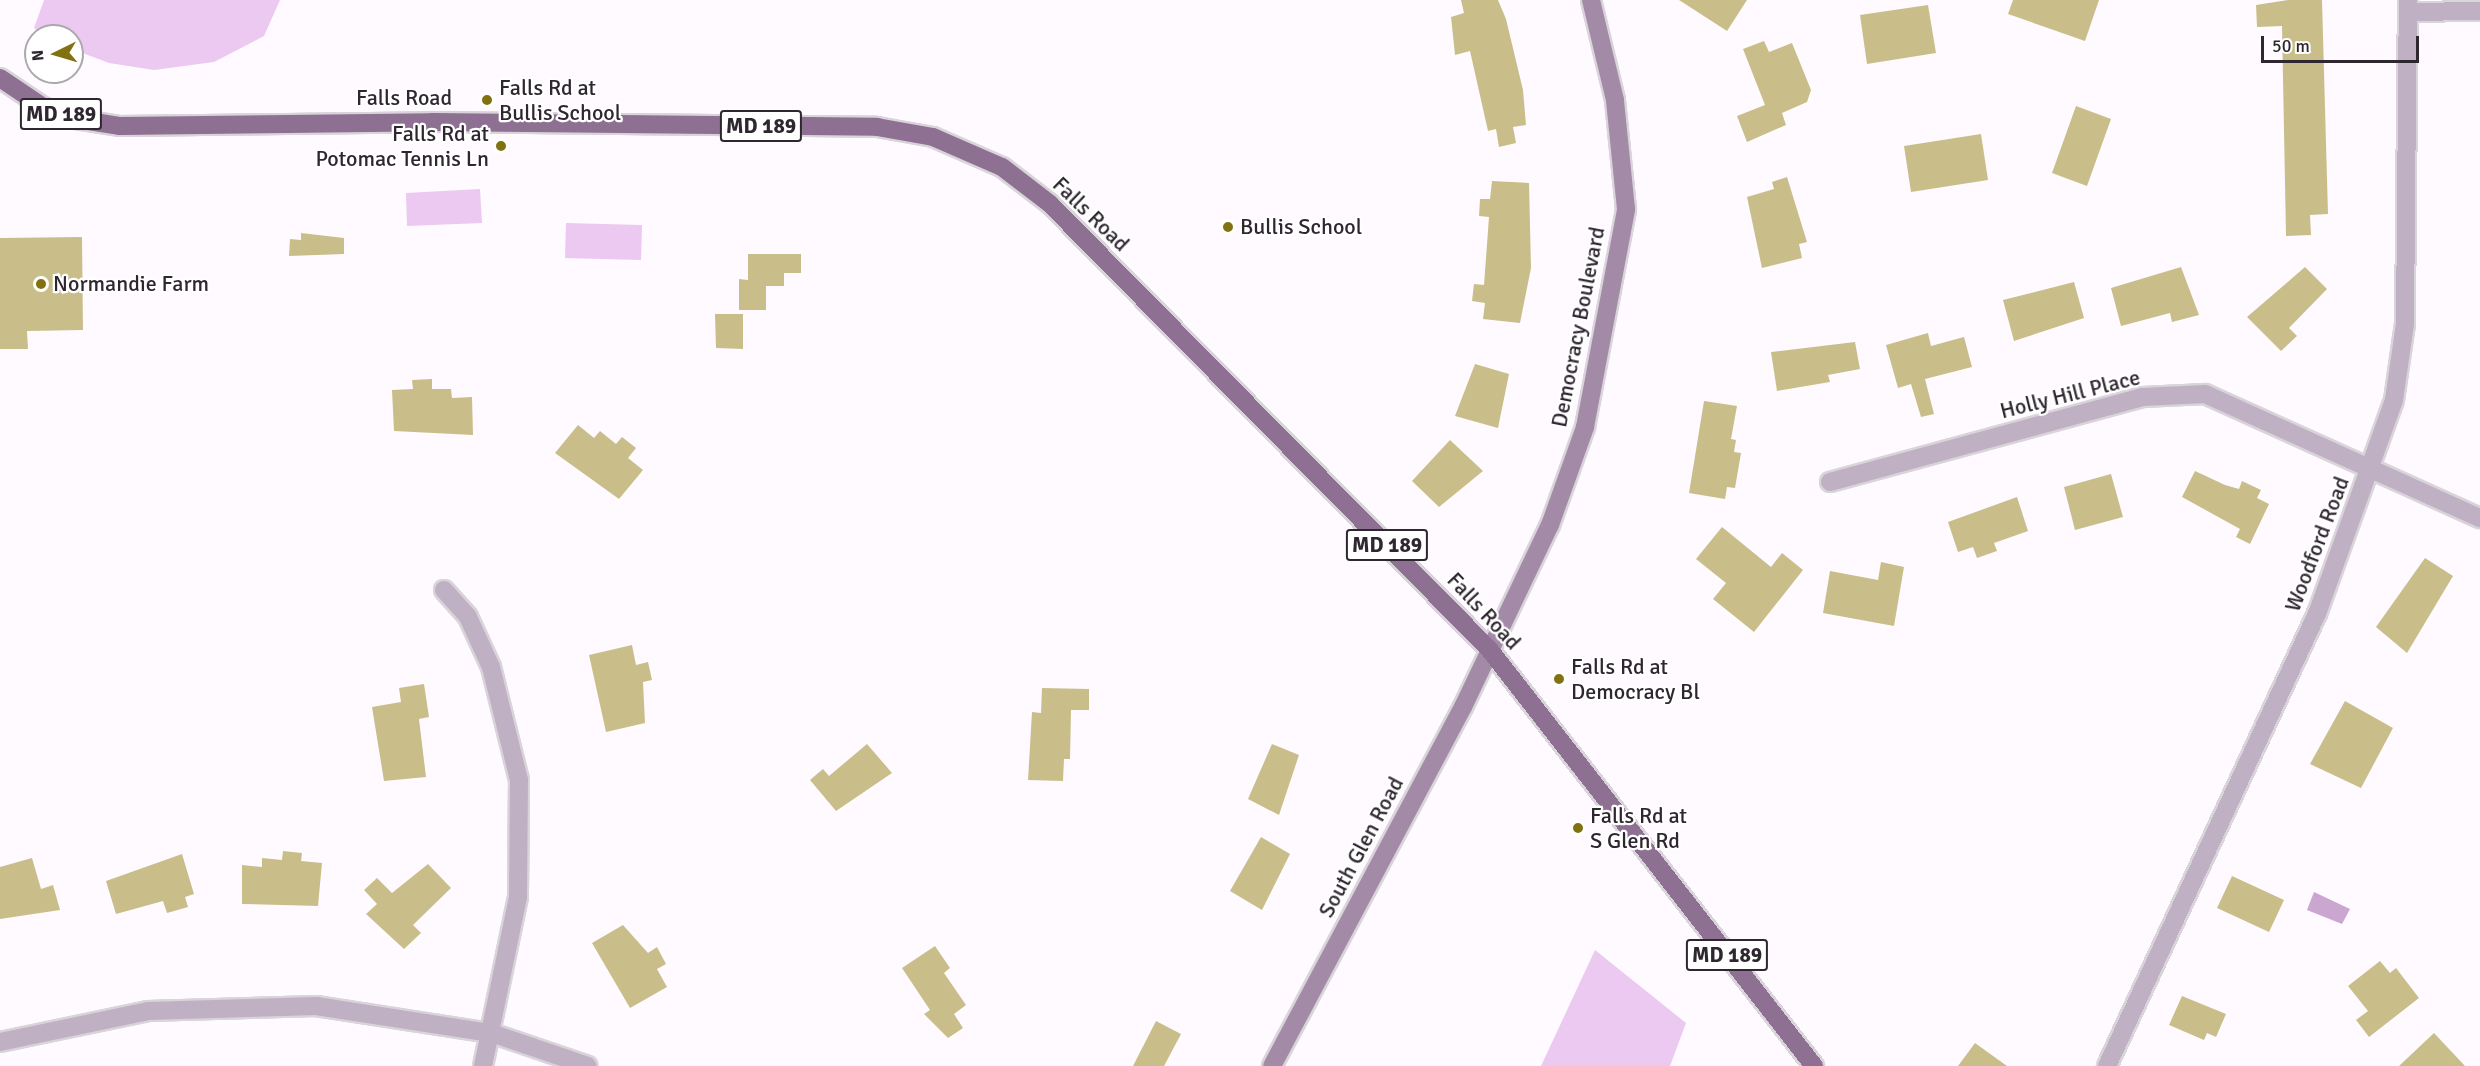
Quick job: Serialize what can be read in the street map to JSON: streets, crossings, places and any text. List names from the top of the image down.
{
  "streets": {
    "main road": [
      "Falls Road",
      "MD 189",
      "Democracy Boulevard",
      "South Glen Road"
    ],
    "street": ["Holly Hill Place", "Woodford Road"]
  },
  "crossings": [
    ["Falls Road", "Democracy Boulevard"],
    ["Falls Road", "South Glen Road"],
    ["Democracy Boulevard", "South Glen Road"],
    ["Holly Hill Place", "Woodford Road"]
  ],
  "places": [
    "Falls Rd at Bullis School",
    "Falls Rd at Potomac Tennis Ln",
    "Bullis School",
    "Normandie Farm",
    "Falls Rd at Democracy Bl",
    "Falls Rd at S Glen Rd"
  ],
  "scale_bar": "50 m",
  "north": "left"
}
